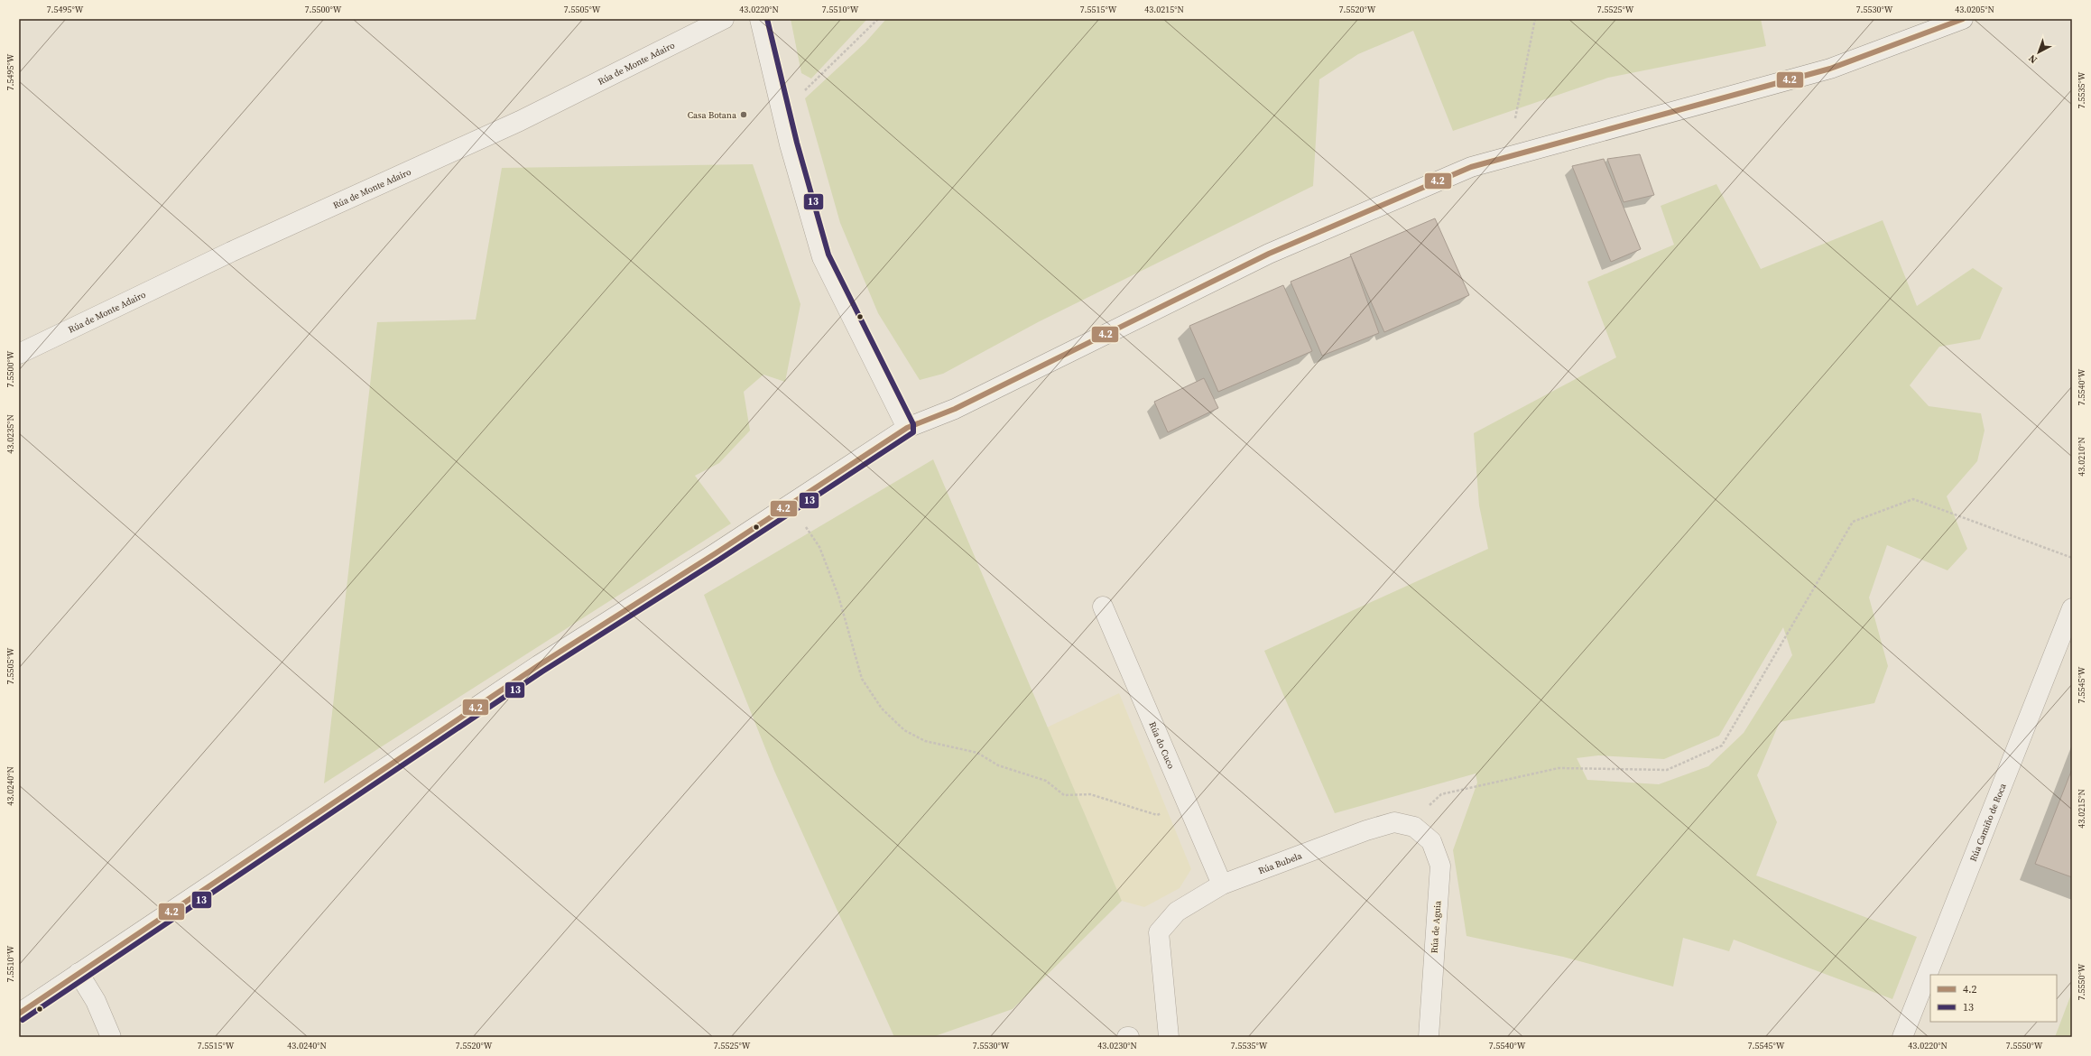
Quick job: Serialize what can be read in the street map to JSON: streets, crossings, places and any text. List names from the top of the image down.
{
  "streets": {
    "street": [
      "Rúa de Monte Adairo",
      "Rúa do Cuco",
      "Rúa Camiño de Roca",
      "Rúa Bubela",
      "Rúa de Aguia"
    ]
  },
  "crossings": [
    ["Rúa do Cuco", "Rúa Bubela"],
    ["Rúa Bubela", "Rúa de Aguia"]
  ],
  "places": ["Casa Botana"],
  "lines": ["transit line 4.2", "transit line 13"],
  "legend": ["4.2", "13"],
  "north": "bottom left",
  "coordinates": [
    "7.5495°W",
    "7.5500°W",
    "7.5505°W",
    "43.0220°N",
    "7.5510°W",
    "7.5515°W",
    "43.0215°N",
    "7.5520°W",
    "7.5525°W",
    "7.5530°W",
    "43.0205°N",
    "7.5535°W",
    "7.5540°W",
    "43.0235°N",
    "43.0210°N",
    "7.5545°W",
    "43.0240°N",
    "7.5550°W",
    "43.0230°N"
  ]
}
